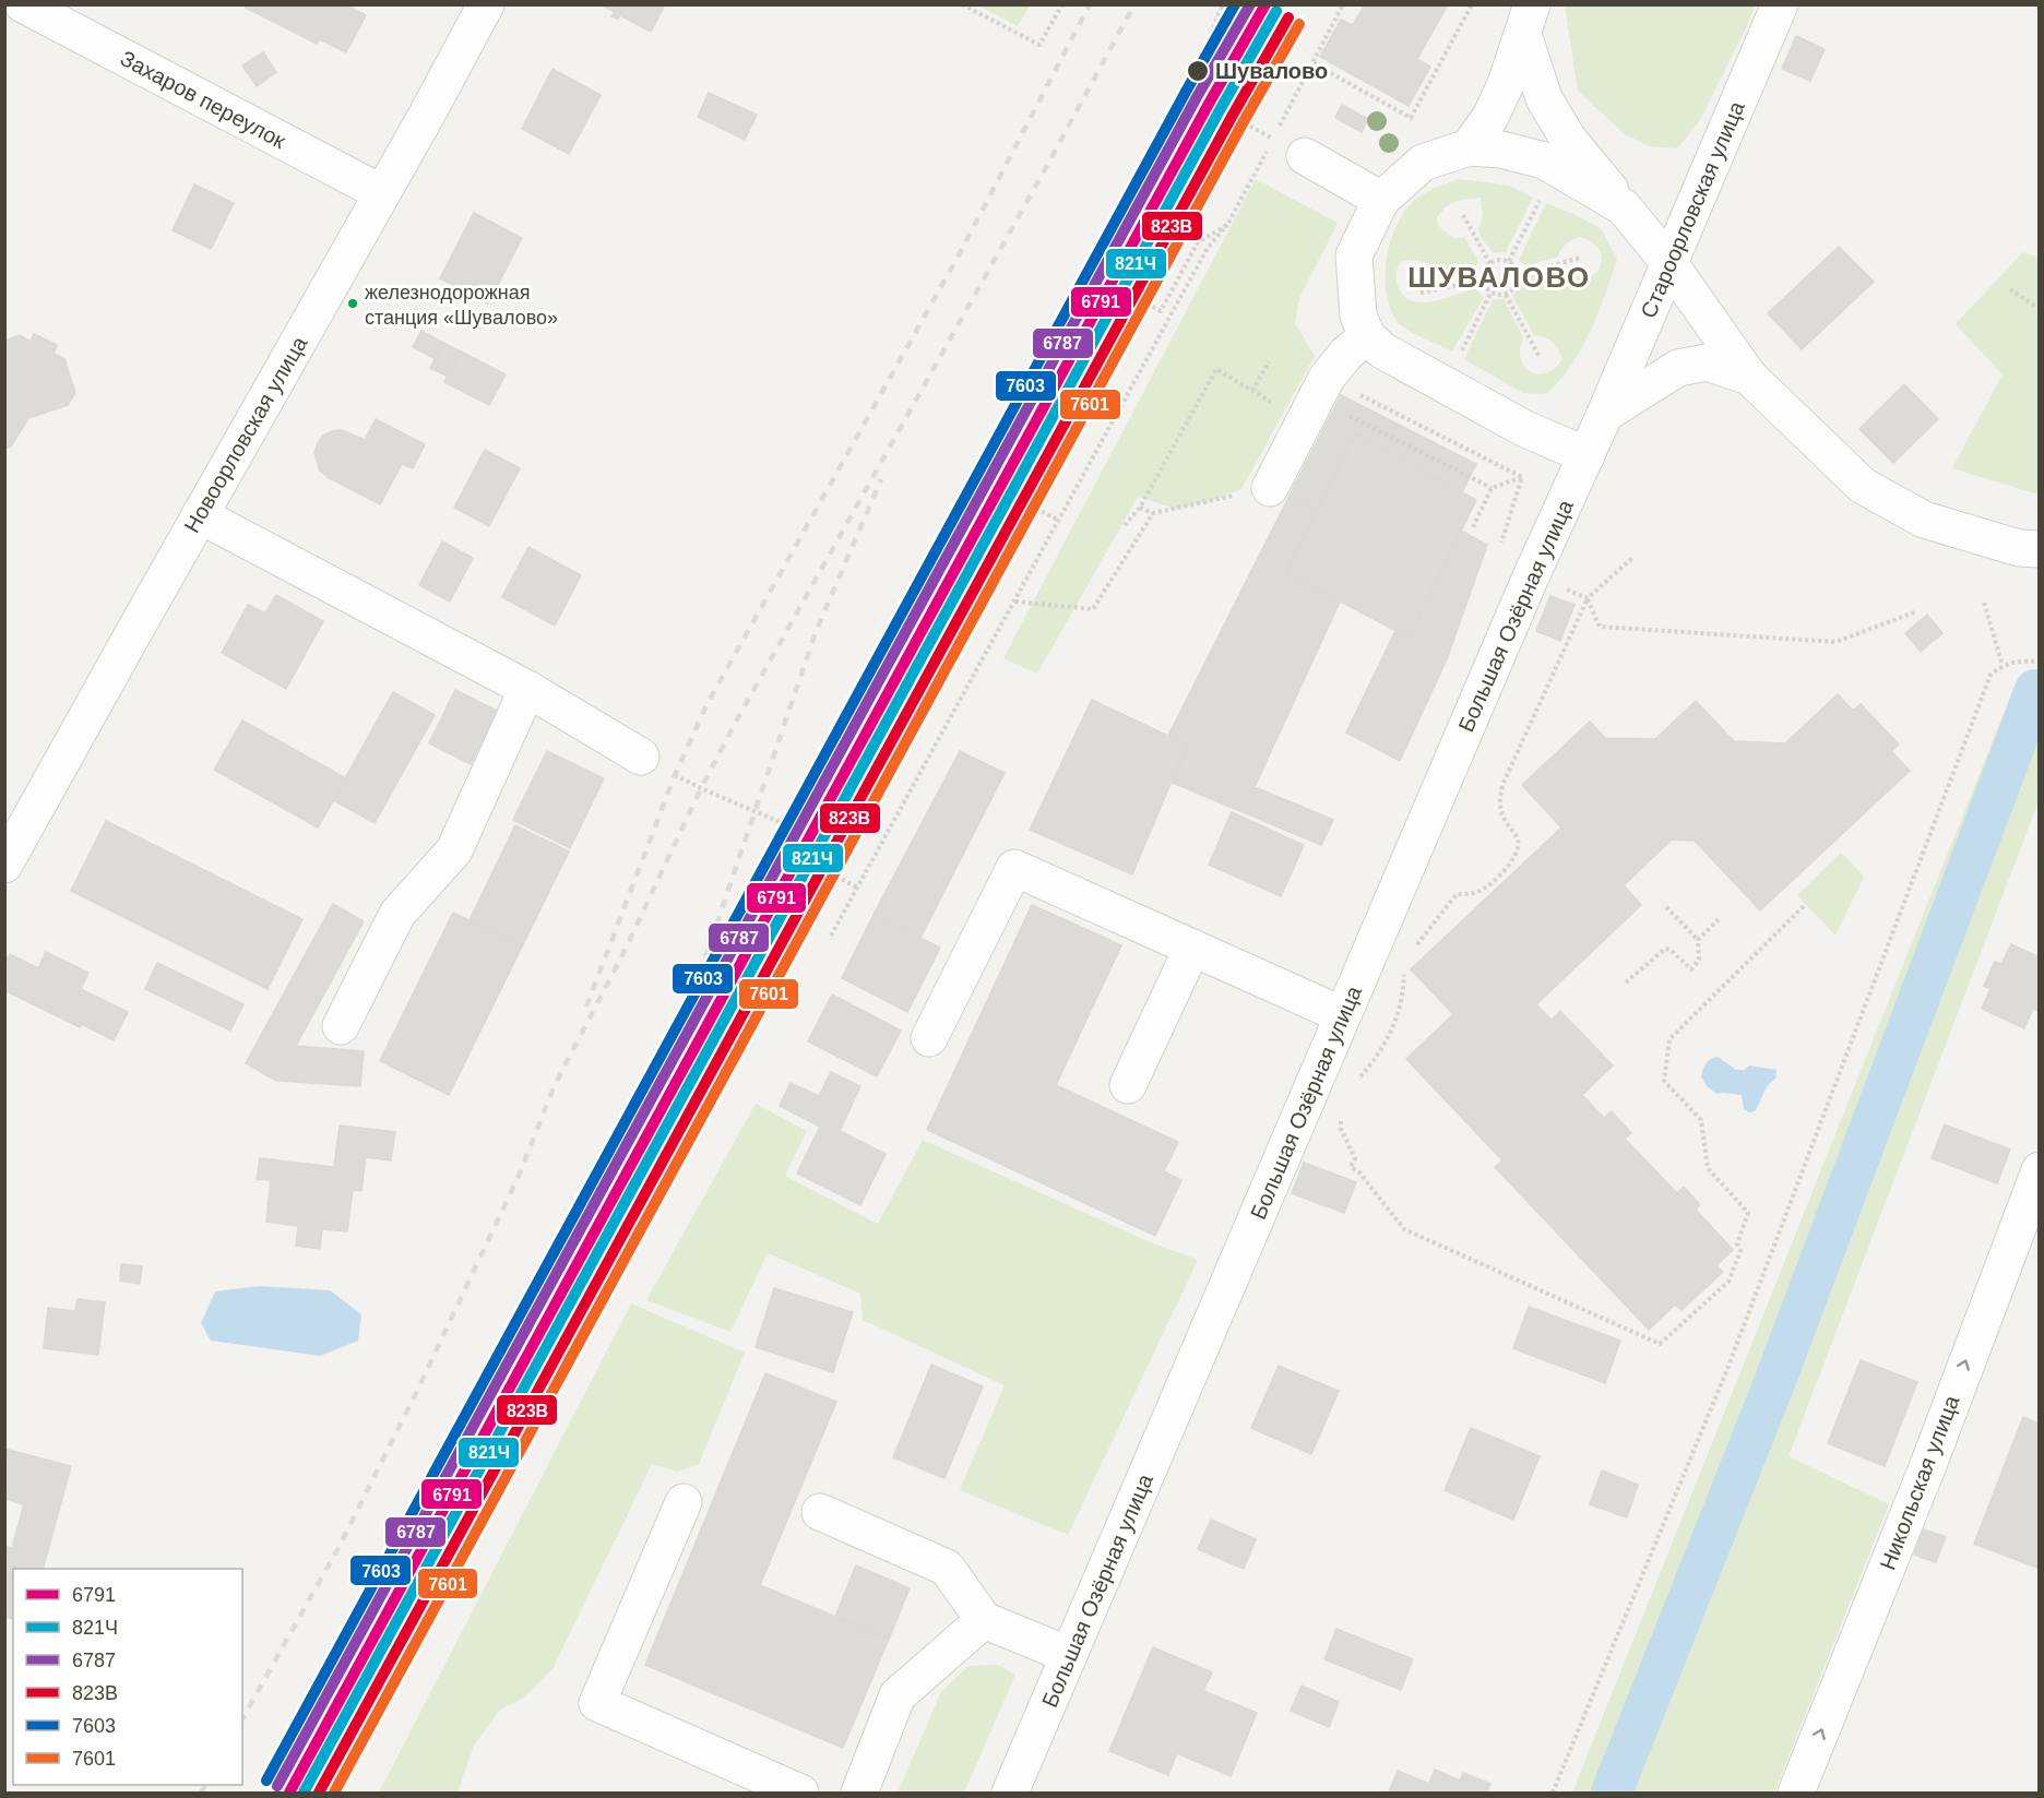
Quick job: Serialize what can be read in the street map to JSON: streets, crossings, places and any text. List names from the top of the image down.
{
  "streets": {
    "street": [
      "Захаров переулок",
      "Староорловская улица",
      "Новоорловская улица",
      "Большая Озёрная улица",
      "Никольская улица"
    ]
  },
  "crossings": [
    ["Захаров переулок", "Новоорловская улица"],
    ["Староорловская улица", "Большая Озёрная улица"]
  ],
  "one_way": ["Никольская улица"],
  "districts": ["ШУВАЛОВО"],
  "places": ["Шувалово", "железнодорожная станция «Шувалово»"],
  "lines": [
    "transit line 6791",
    "transit line 6787",
    "transit line 7603",
    "transit line 821Ч",
    "transit line 823В",
    "transit line 7601"
  ],
  "legend": [
    "6791",
    "821Ч",
    "6787",
    "823В",
    "7603",
    "7601"
  ]
}
